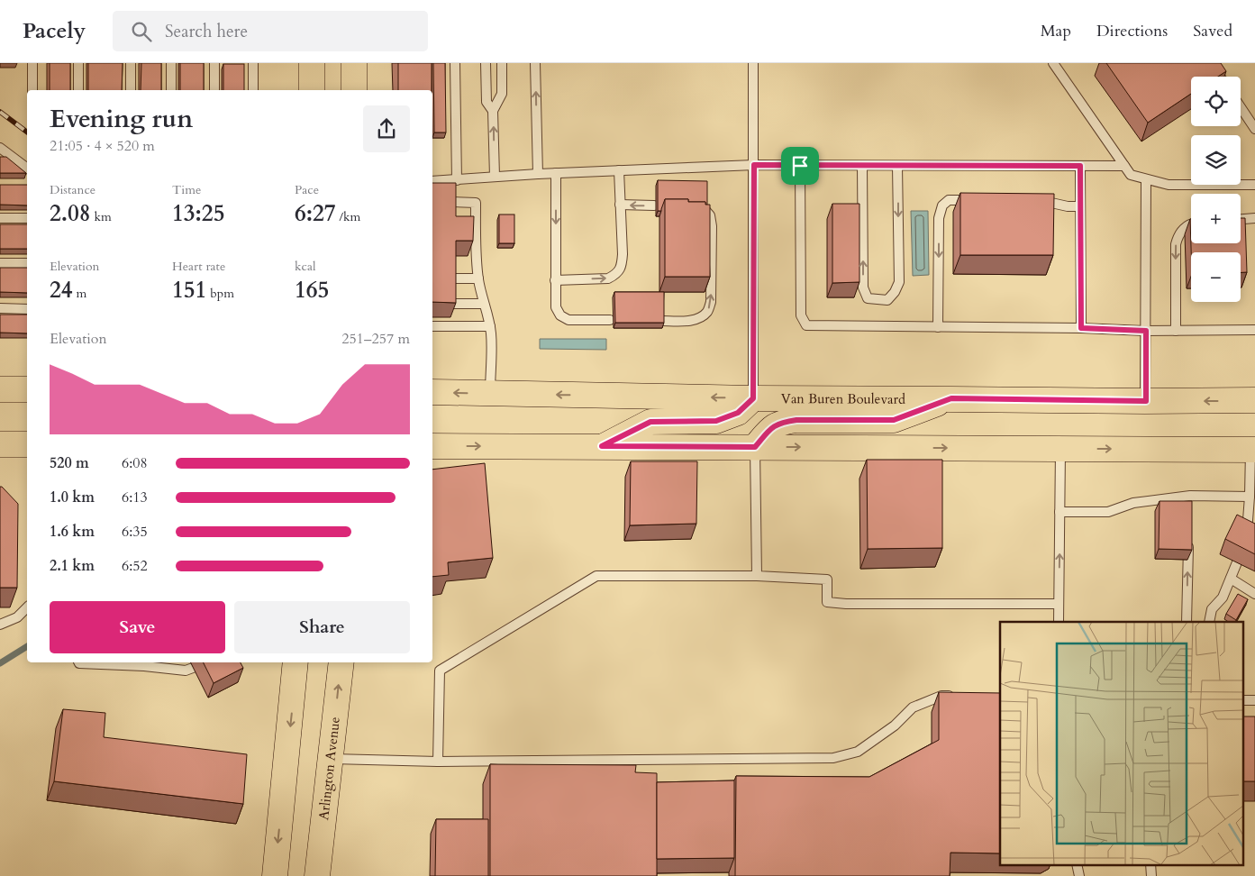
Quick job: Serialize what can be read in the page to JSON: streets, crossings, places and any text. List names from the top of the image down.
{
  "streets": {
    "main road": ["Van Buren Boulevard", "Arlington Avenue"]
  },
  "page": {
    "header": "Pacely",
    "search": "Search here",
    "nav": ["Map", "Directions", "Saved"],
    "map_buttons": ["+", "−"],
    "heading": ["Evening run", "21:05 · 4 × 520 m"],
    "stats": [
      ["Distance", "2.08 km"],
      ["Time", "13:25"],
      ["Pace", "6:27 /km"],
      ["Elevation", "24 m"],
      ["Heart rate", "151 bpm"],
      ["kcal", "165"]
    ],
    "chart": ["Elevation", "251–257 m"],
    "list": [
      {
        "name": "520 m",
        "note": "6:08"
      },
      {
        "name": "1.0 km",
        "note": "6:13"
      },
      {
        "name": "1.6 km",
        "note": "6:35"
      },
      {
        "name": "2.1 km",
        "note": "6:52"
      }
    ],
    "buttons": ["Save", "Share"]
  }
}
